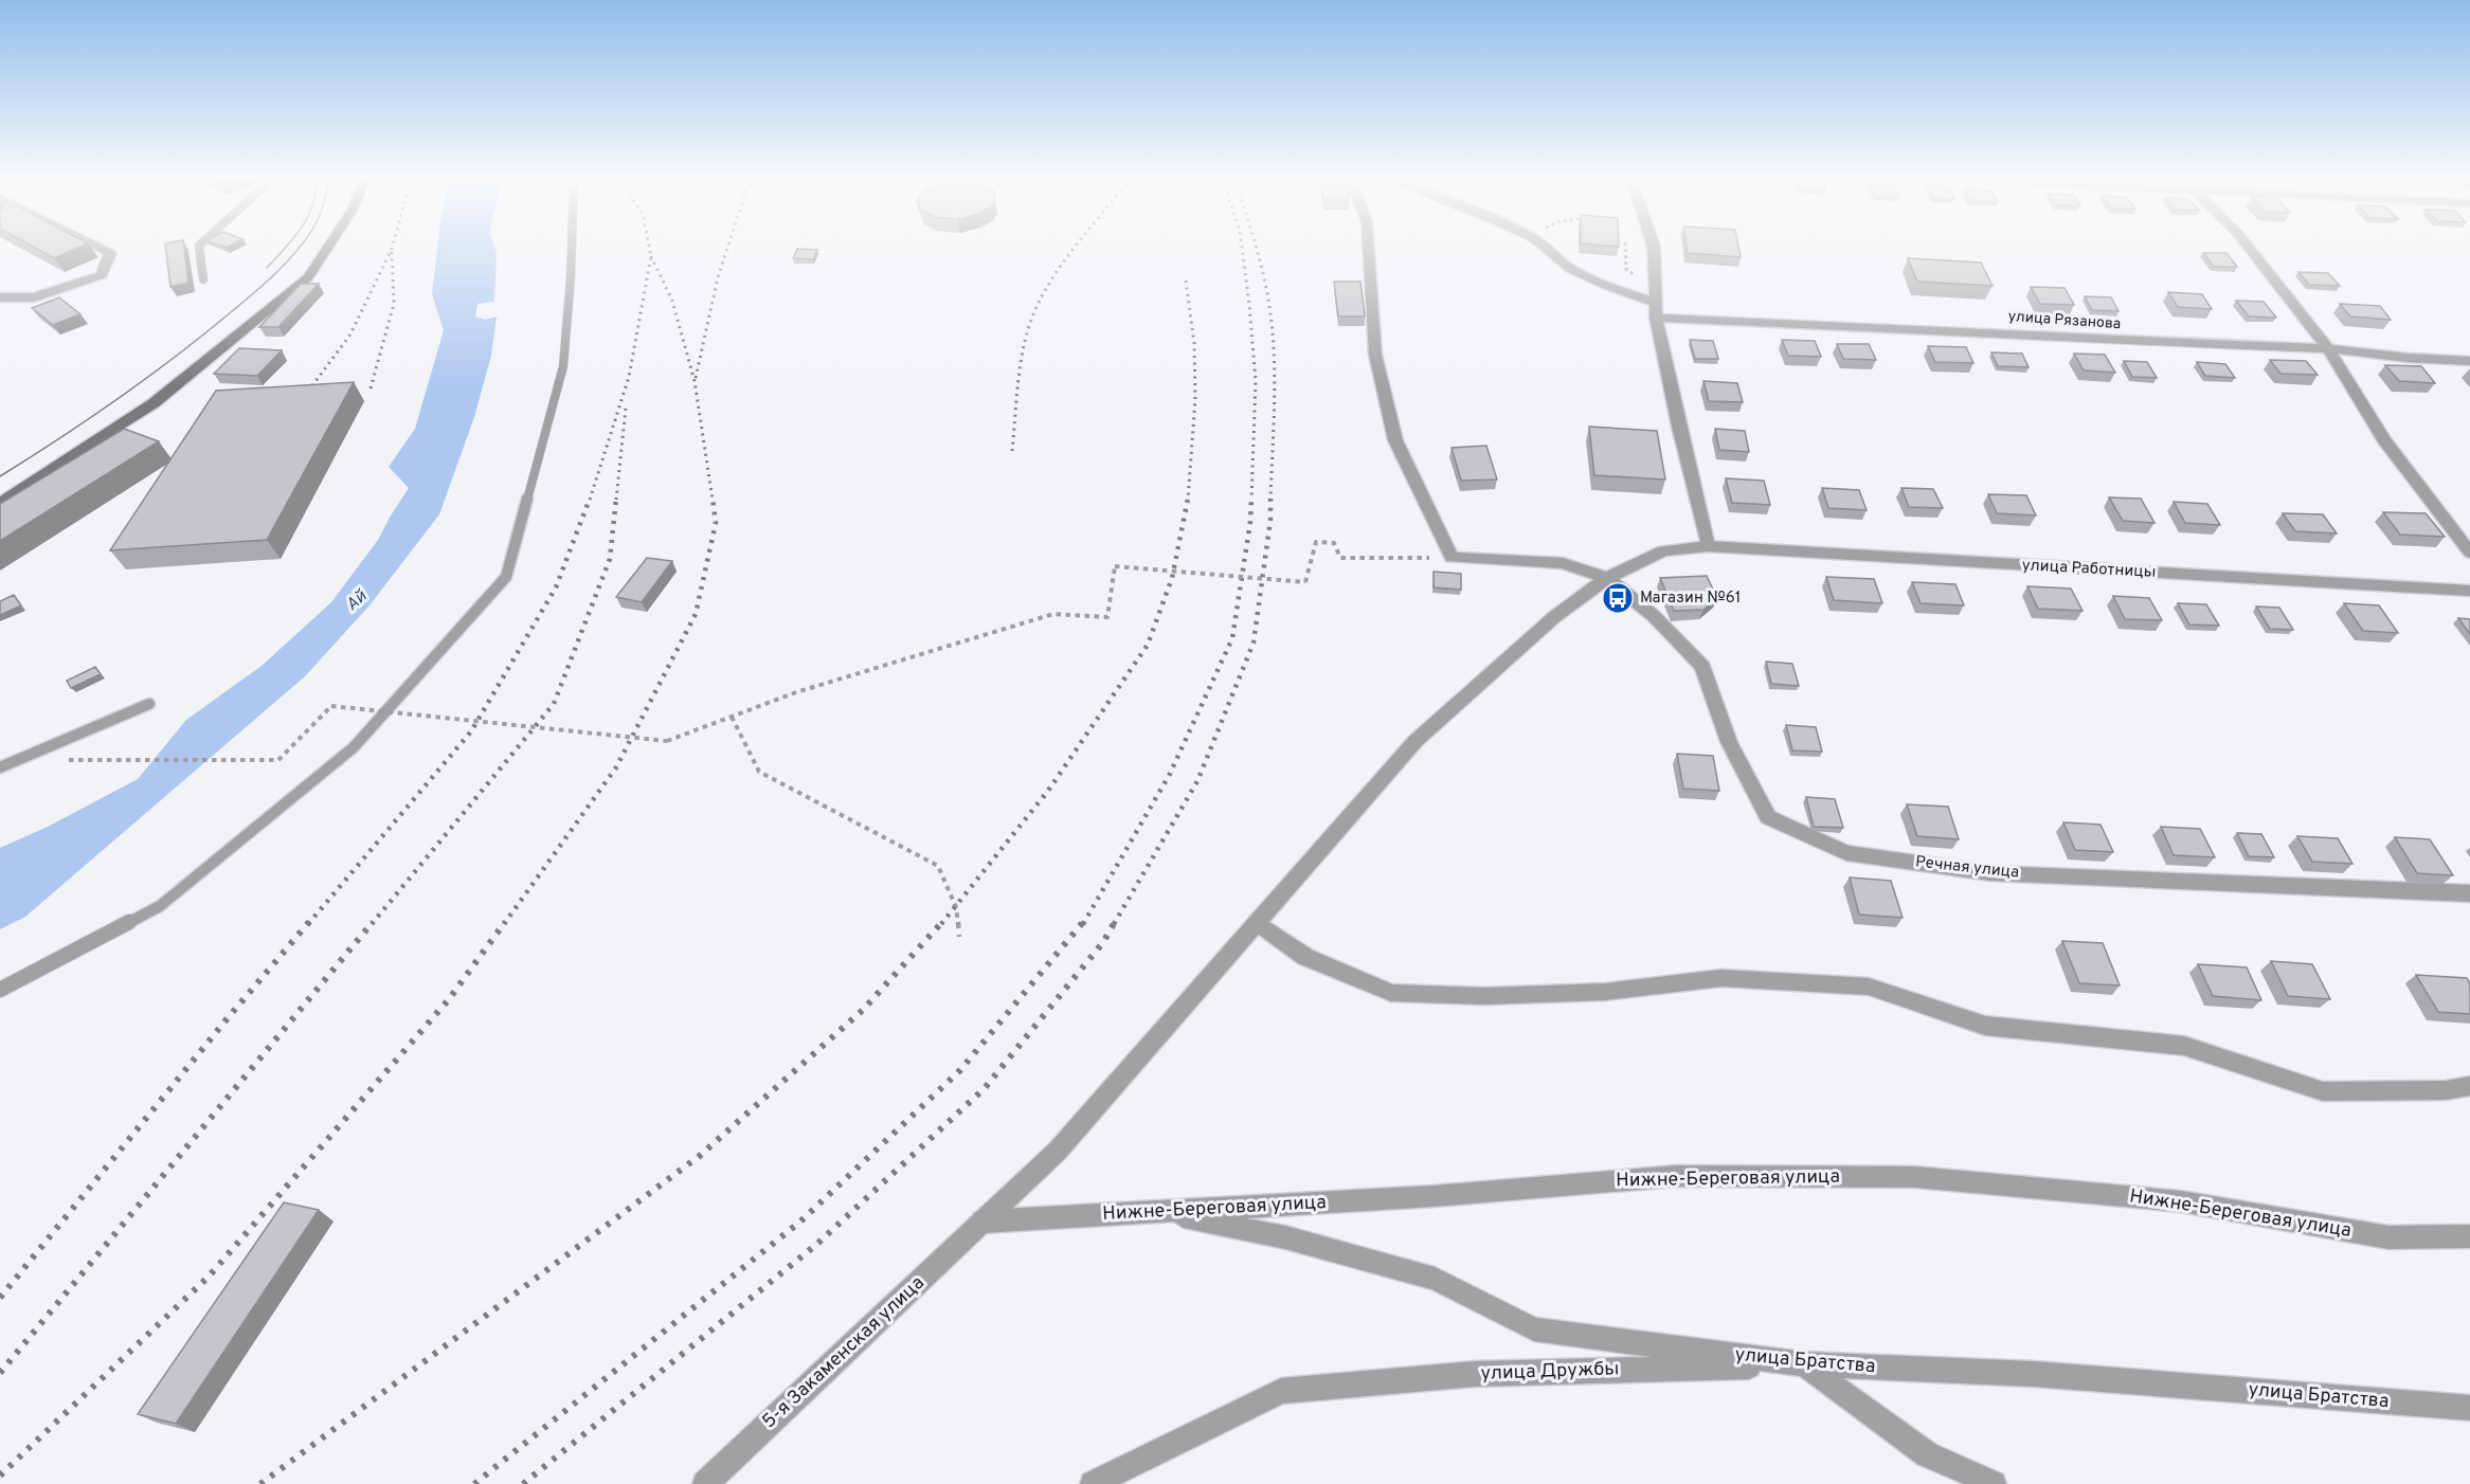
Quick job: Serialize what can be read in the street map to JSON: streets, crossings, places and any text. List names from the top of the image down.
{
  "streets": {
    "street": [
      "улица Рязанова",
      "улица Работницы",
      "Речная улица",
      "Нижне-Береговая улица",
      "5-я Закаменская улица",
      "улица Братства",
      "улица Дружбы"
    ]
  },
  "crossings": [
    ["улица Работницы", "Речная улица"],
    ["улица Работницы", "5-я Закаменская улица"],
    ["Нижне-Береговая улица", "5-я Закаменская улица"],
    ["Нижне-Береговая улица", "улица Братства"],
    ["улица Братства", "улица Дружбы"]
  ],
  "water": ["Ай"],
  "places": {
    "bus stop": ["Магазин №61"]
  }
}
